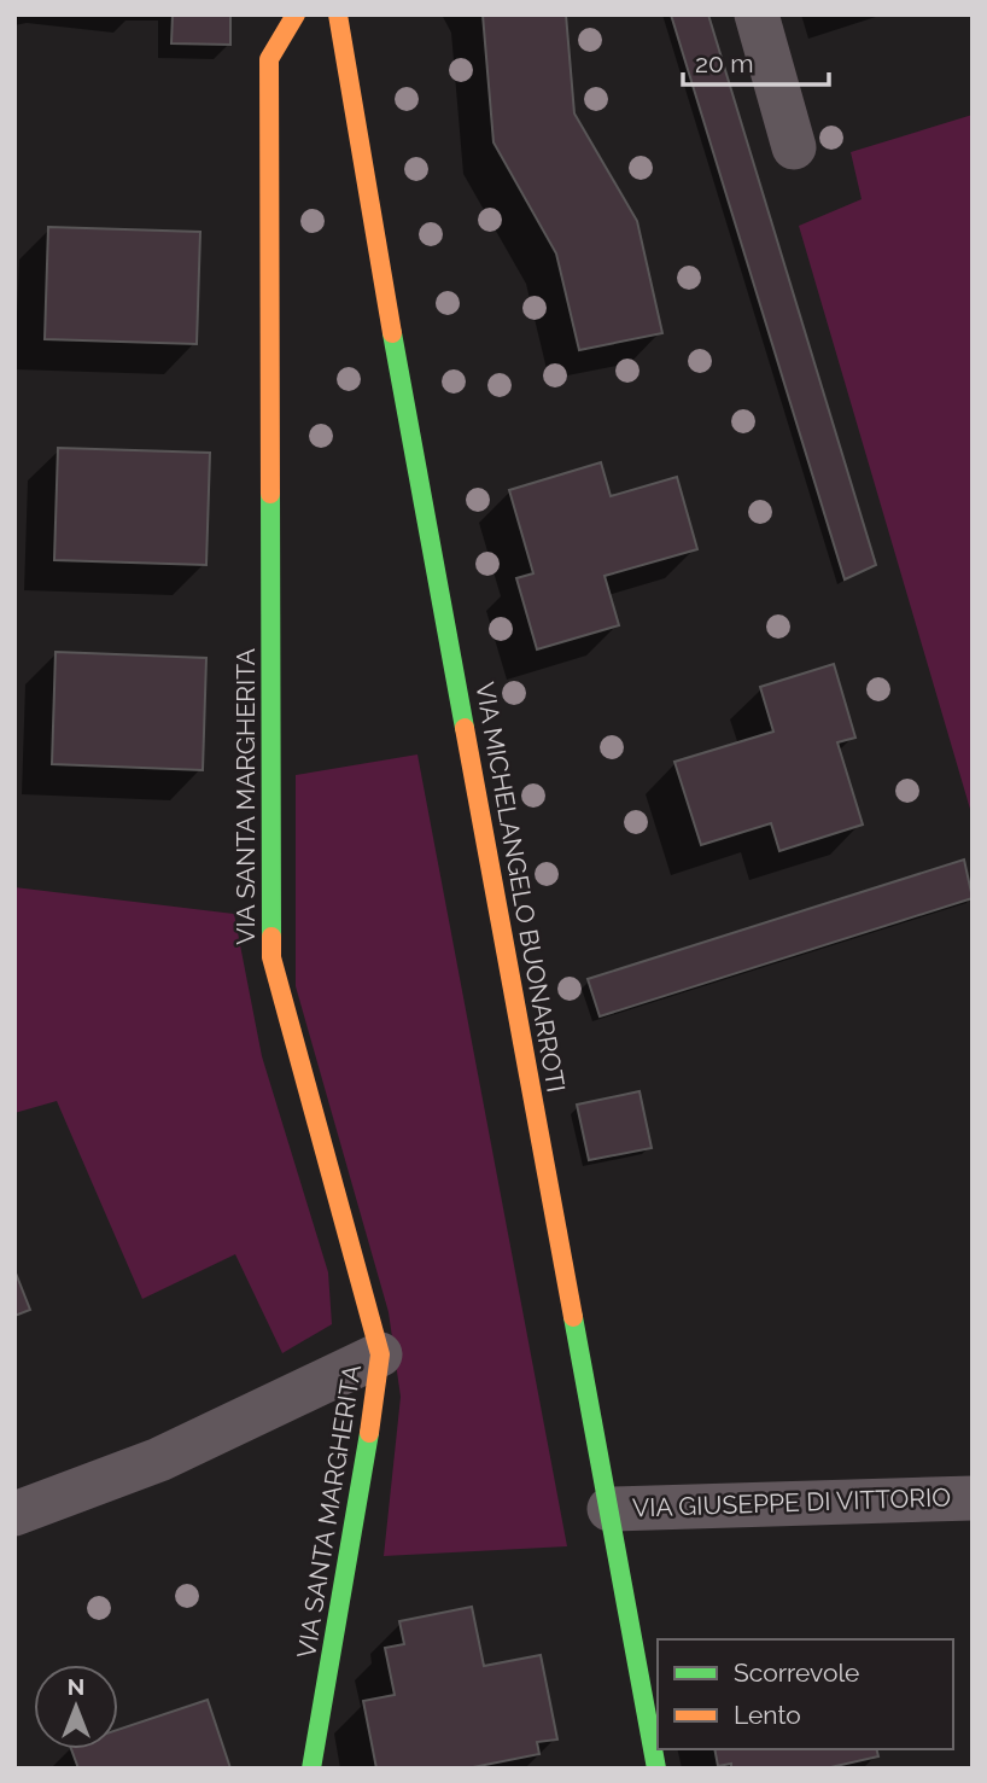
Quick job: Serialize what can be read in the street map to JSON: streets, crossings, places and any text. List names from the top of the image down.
{
  "streets": {
    "street": ["VIA SANTA MARGHERITA", "VIA MICHELANGELO BUONARROTI", "VIA GIUSEPPE DI VITTORIO"]
  },
  "crossings": [
    ["VIA MICHELANGELO BUONARROTI", "VIA GIUSEPPE DI VITTORIO"]
  ],
  "legend": ["Scorrevole", "Lento"],
  "scale_bar": "20 m",
  "north": "top"
}
